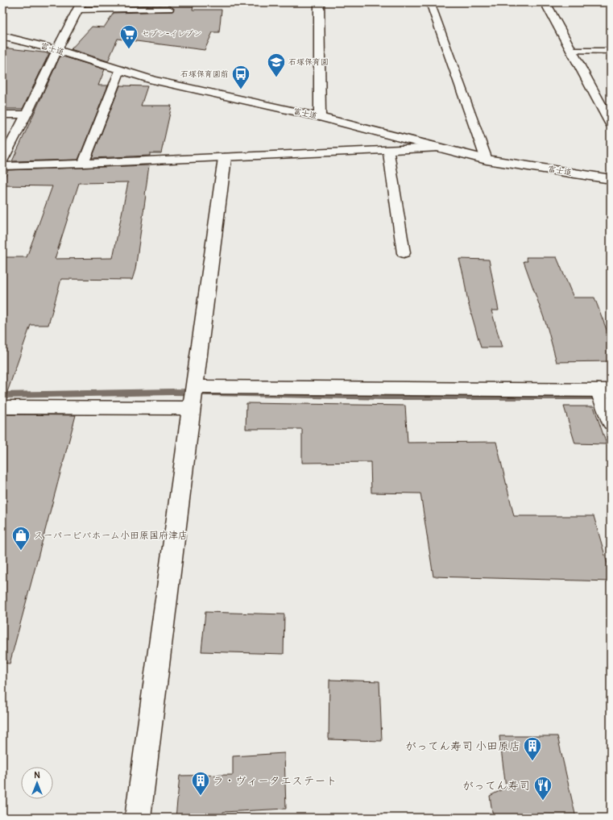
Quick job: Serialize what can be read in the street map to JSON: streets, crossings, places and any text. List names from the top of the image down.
{
  "streets": {
    "street": ["富士道"]
  },
  "places": {
    "supermarket": ["セブン-イレブン"],
    "school or university": ["石塚保育園"],
    "bus stop": ["石塚保育園前"],
    "shop": ["スーパービバホーム小田原国府津店"],
    "building": ["がってん寿司 小田原店", "ラ・ヴィータエステート"],
    "restaurant": ["がってん寿司"]
  },
  "north": "top"
}
